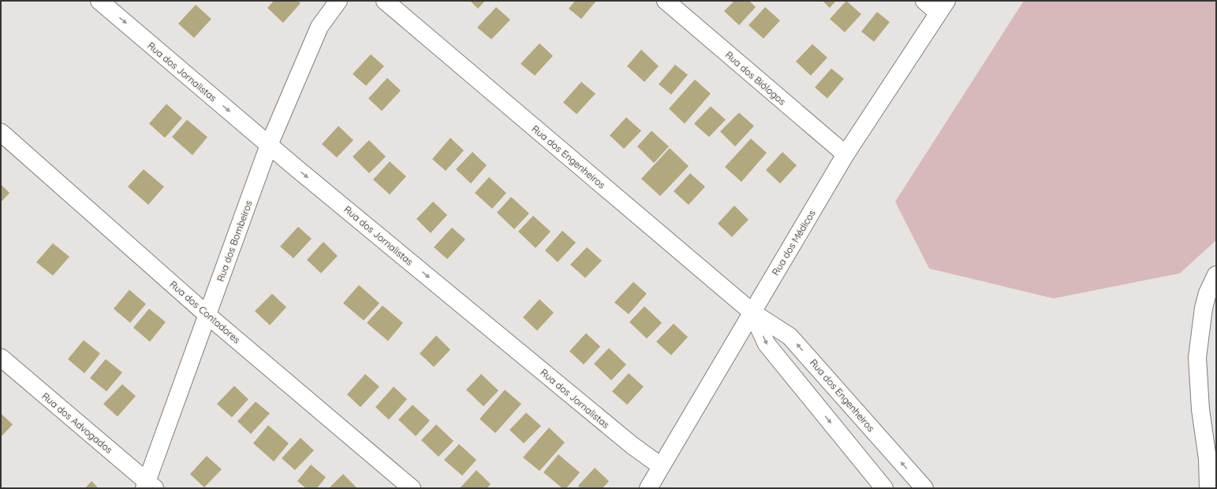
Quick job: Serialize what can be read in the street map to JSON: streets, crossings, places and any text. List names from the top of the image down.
{
  "streets": {
    "street": [
      "Rua dos Jornalistas",
      "Rua dos Biólogos",
      "Rua dos Engenheiros",
      "Rua dos Bombeiros",
      "Rua dos Médicos",
      "Rua dos Contadores",
      "Rua dos Advogados"
    ]
  },
  "crossings": [
    ["Rua dos Jornalistas", "Rua dos Bombeiros"],
    ["Rua dos Jornalistas", "Rua dos Médicos"],
    ["Rua dos Biólogos", "Rua dos Médicos"],
    ["Rua dos Engenheiros", "Rua dos Médicos"],
    ["Rua dos Bombeiros", "Rua dos Contadores"],
    ["Rua dos Bombeiros", "Rua dos Advogados"]
  ],
  "one_way": ["Rua dos Jornalistas"]
}
